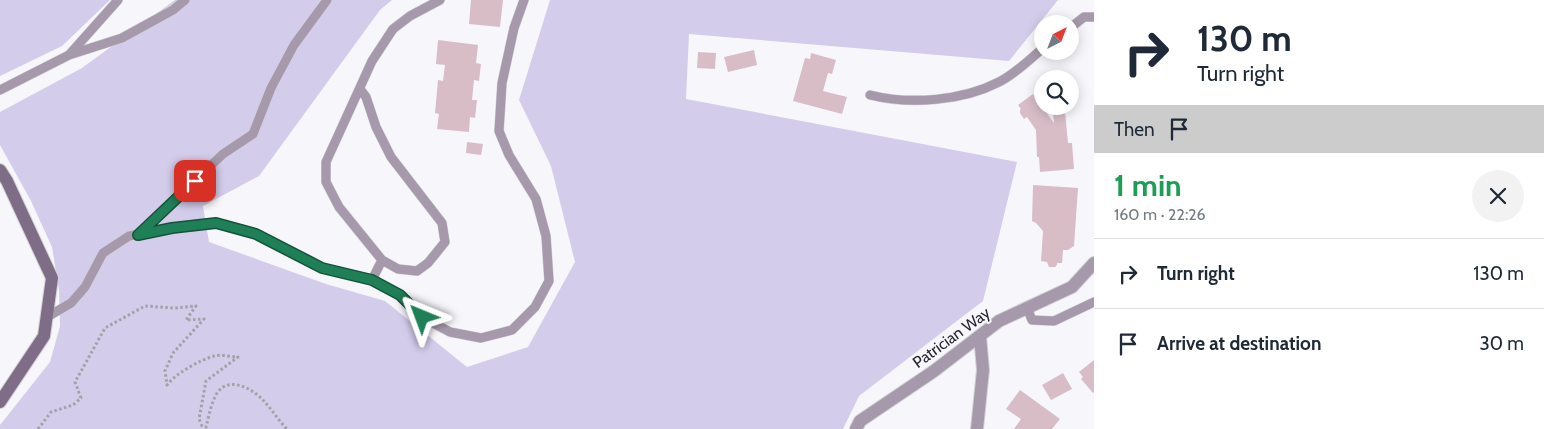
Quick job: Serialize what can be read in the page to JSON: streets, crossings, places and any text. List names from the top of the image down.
{
  "streets": {
    "street": ["Patrician Way"]
  },
  "north": "top right",
  "page": {
    "turn": ["130 m", "Turn right"],
    "then": "Then",
    "heading": ["1 min", "160 m · 22:26"],
    "list": [
      {
        "name": "Turn right",
        "value": "130 m"
      },
      {
        "name": "Arrive at destination",
        "value": "30 m"
      }
    ]
  }
}
